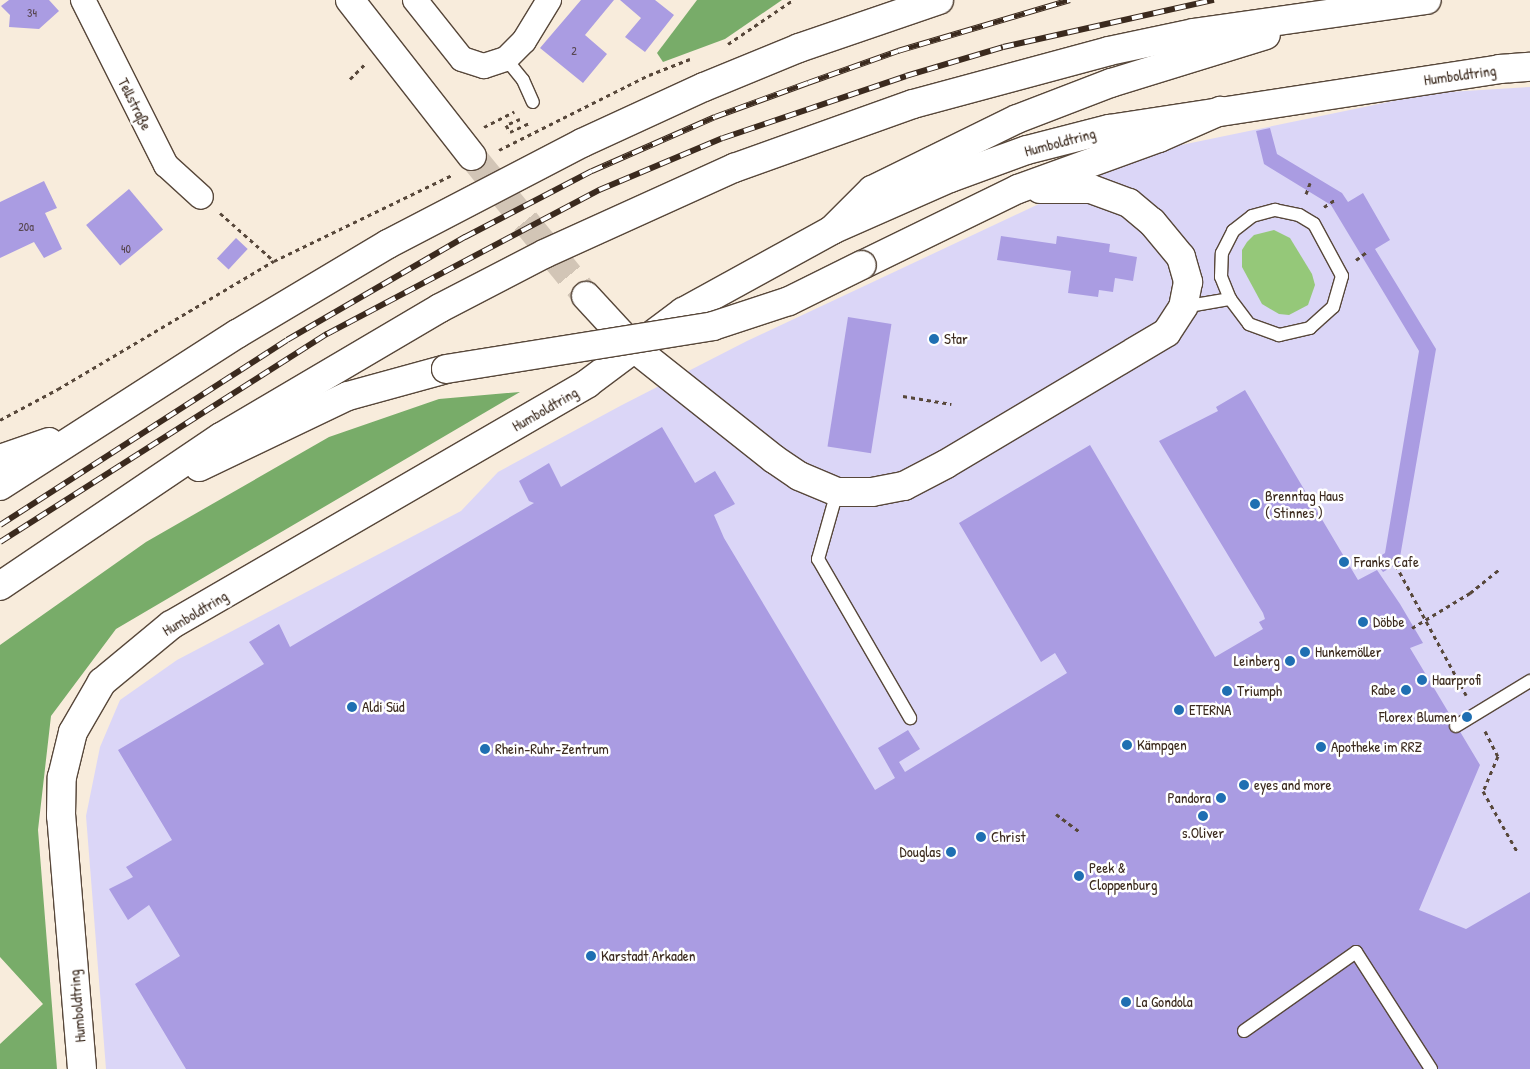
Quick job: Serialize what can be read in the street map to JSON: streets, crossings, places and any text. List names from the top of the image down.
{
  "streets": {
    "main road": ["Humboldtring"],
    "street": ["Tellstraße"]
  },
  "places": [
    "Star",
    "Brenntag Haus ( Stinnes )",
    "Franks Cafe",
    "Döbbe",
    "Hunkemöller",
    "Leinberg",
    "Haarprofi",
    "Rabe",
    "Triumph",
    "Aldi Süd",
    "ETERNA",
    "Florex Blumen",
    "Kämpgen",
    "Apotheke im RRZ",
    "Rhein-Ruhr-Zentrum",
    "eyes and more",
    "Pandora",
    "s.Oliver",
    "Christ",
    "Douglas",
    "Peek & Cloppenburg",
    "Karstadt Arkaden",
    "La Gondola"
  ],
  "house_numbers": [
    "34",
    "2",
    "20a",
    "40"
  ]
}
